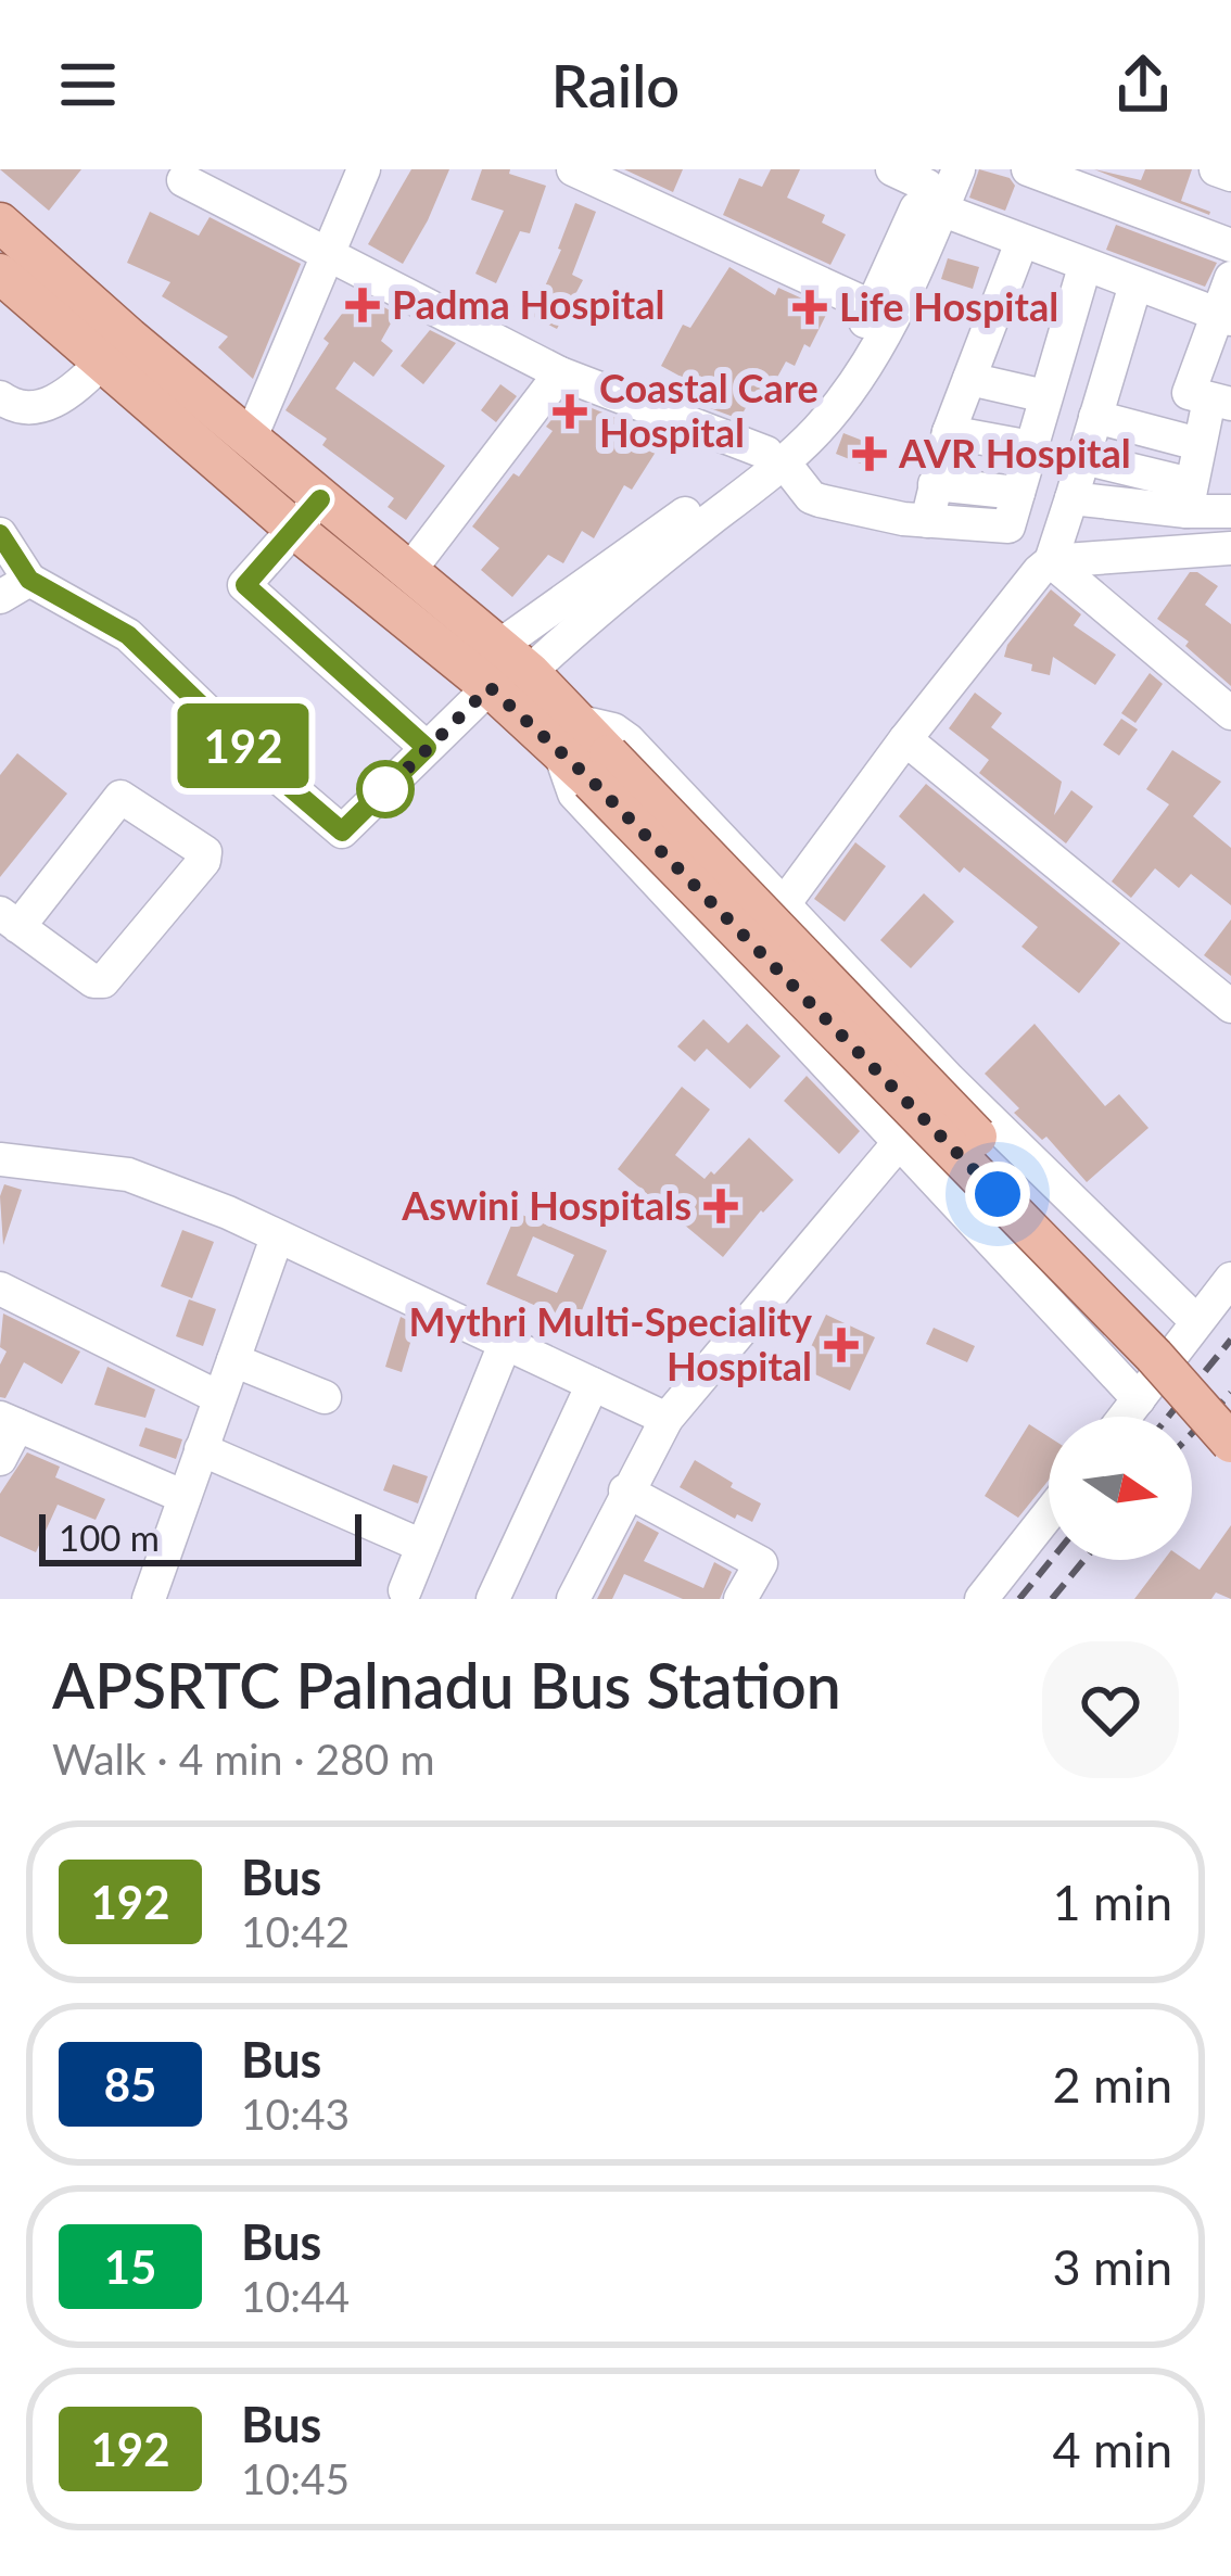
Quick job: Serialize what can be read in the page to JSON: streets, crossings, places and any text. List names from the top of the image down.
{
  "places": {
    "health": [
      "Padma Hospital",
      "Life Hospital",
      "Coastal Care Hospital",
      "AVR Hospital",
      "Aswini Hospitals",
      "Mythri Multi-Speciality Hospital"
    ]
  },
  "lines": ["bus line 192"],
  "scale_bar": "100 m",
  "north": "right",
  "page": {
    "header": "Railo",
    "on_map": "192",
    "scale": "100 m",
    "heading": ["APSRTC Palnadu Bus Station", "Walk · 4 min · 280 m"],
    "list": [
      {
        "mark": "192",
        "name": "Bus",
        "note": "10:42",
        "value": "1 min"
      },
      {
        "mark": "85",
        "name": "Bus",
        "note": "10:43",
        "value": "2 min"
      },
      {
        "mark": "15",
        "name": "Bus",
        "note": "10:44",
        "value": "3 min"
      },
      {
        "mark": "192",
        "name": "Bus",
        "note": "10:45",
        "value": "4 min"
      }
    ]
  }
}
